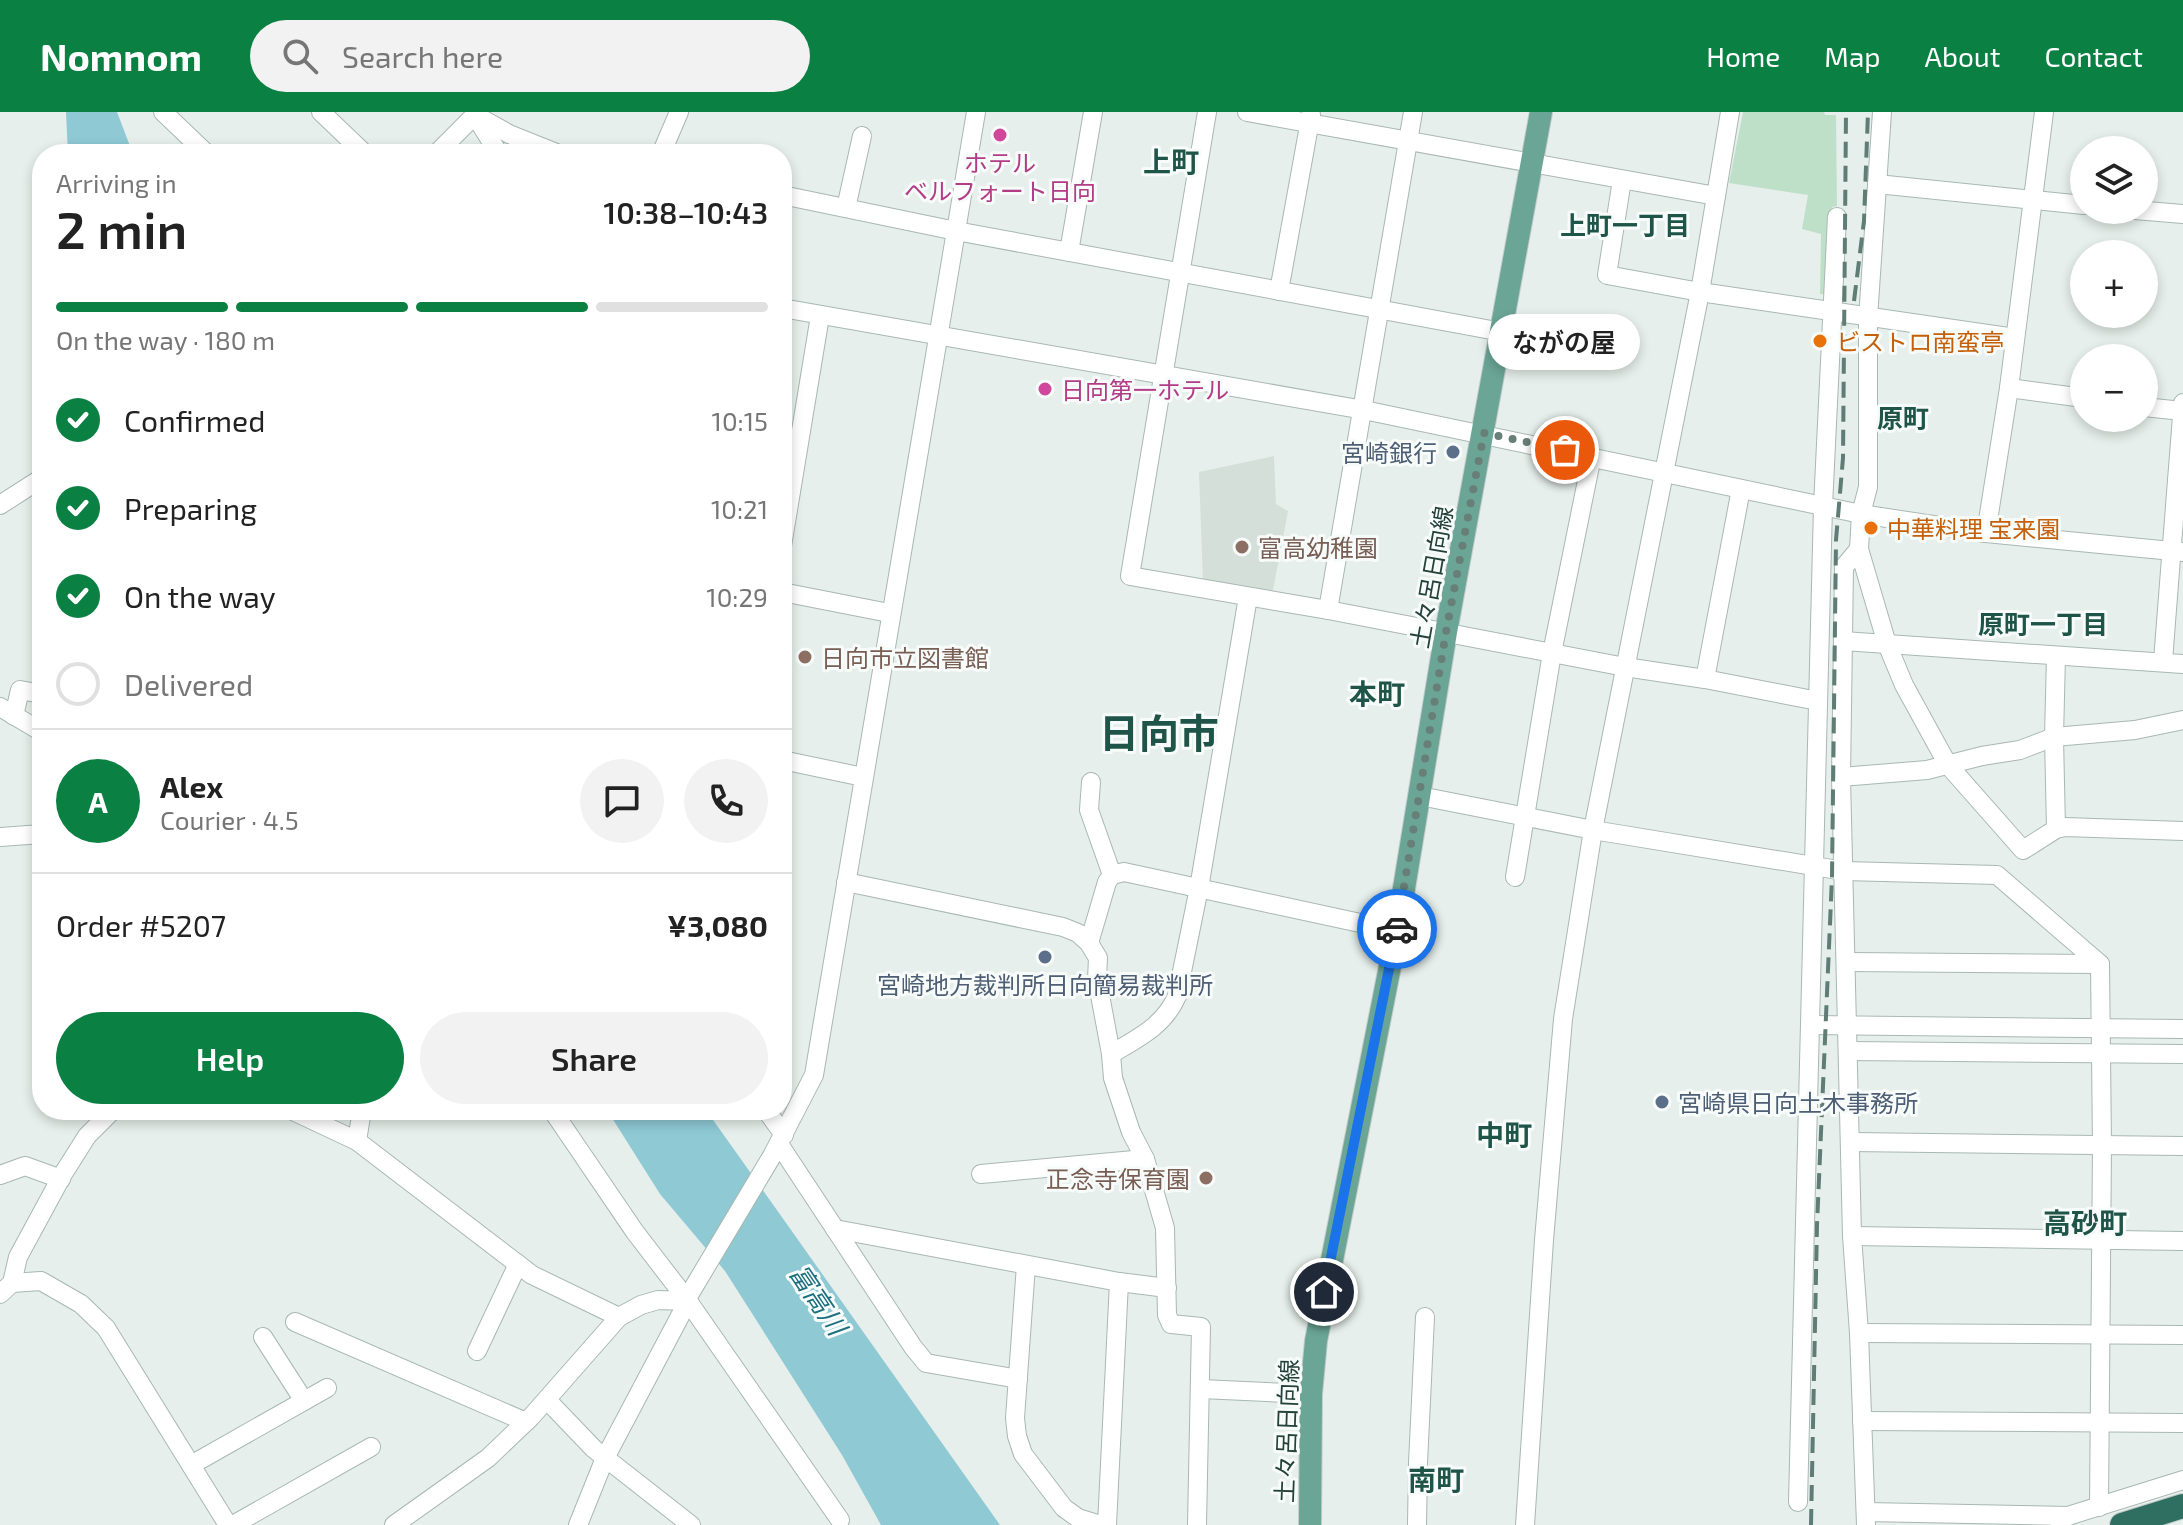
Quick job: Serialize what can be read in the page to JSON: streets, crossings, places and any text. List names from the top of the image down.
{
  "streets": {
    "main road": ["土々呂日向線"]
  },
  "districts": [
    "上町",
    "上町一丁目",
    "原町",
    "原町一丁目",
    "本町",
    "日向市",
    "中町",
    "高砂町",
    "南町"
  ],
  "water": ["富高川"],
  "places": [
    "ホテル ベルフォート日向",
    "ビストロ南蛮亭",
    "日向第一ホテル",
    "ながの屋",
    "宮崎銀行",
    "中華料理 宝来園",
    "富高幼稚園",
    "日向市立図書館",
    "宮崎地方裁判所日向簡易裁判所",
    "宮崎県日向土木事務所",
    "正念寺保育園"
  ],
  "page": {
    "header": "Nomnom",
    "search": "Search here",
    "nav": [
      "Home",
      "Map",
      "About",
      "Contact"
    ],
    "map_buttons": ["+", "−"],
    "heading": ["2 min", "Arriving in", "10:38–10:43"],
    "panel": [
      "Alex",
      "Courier · 4.5",
      "Order #5207",
      "¥3,080"
    ],
    "bar": "On the way · 180 m",
    "bubble": "ながの屋",
    "list": [
      ["Confirmed", "10:15"],
      ["Preparing", "10:21"],
      ["On the way", "10:29"],
      "Delivered"
    ],
    "round": "A",
    "buttons": ["Help", "Share"]
  }
}
